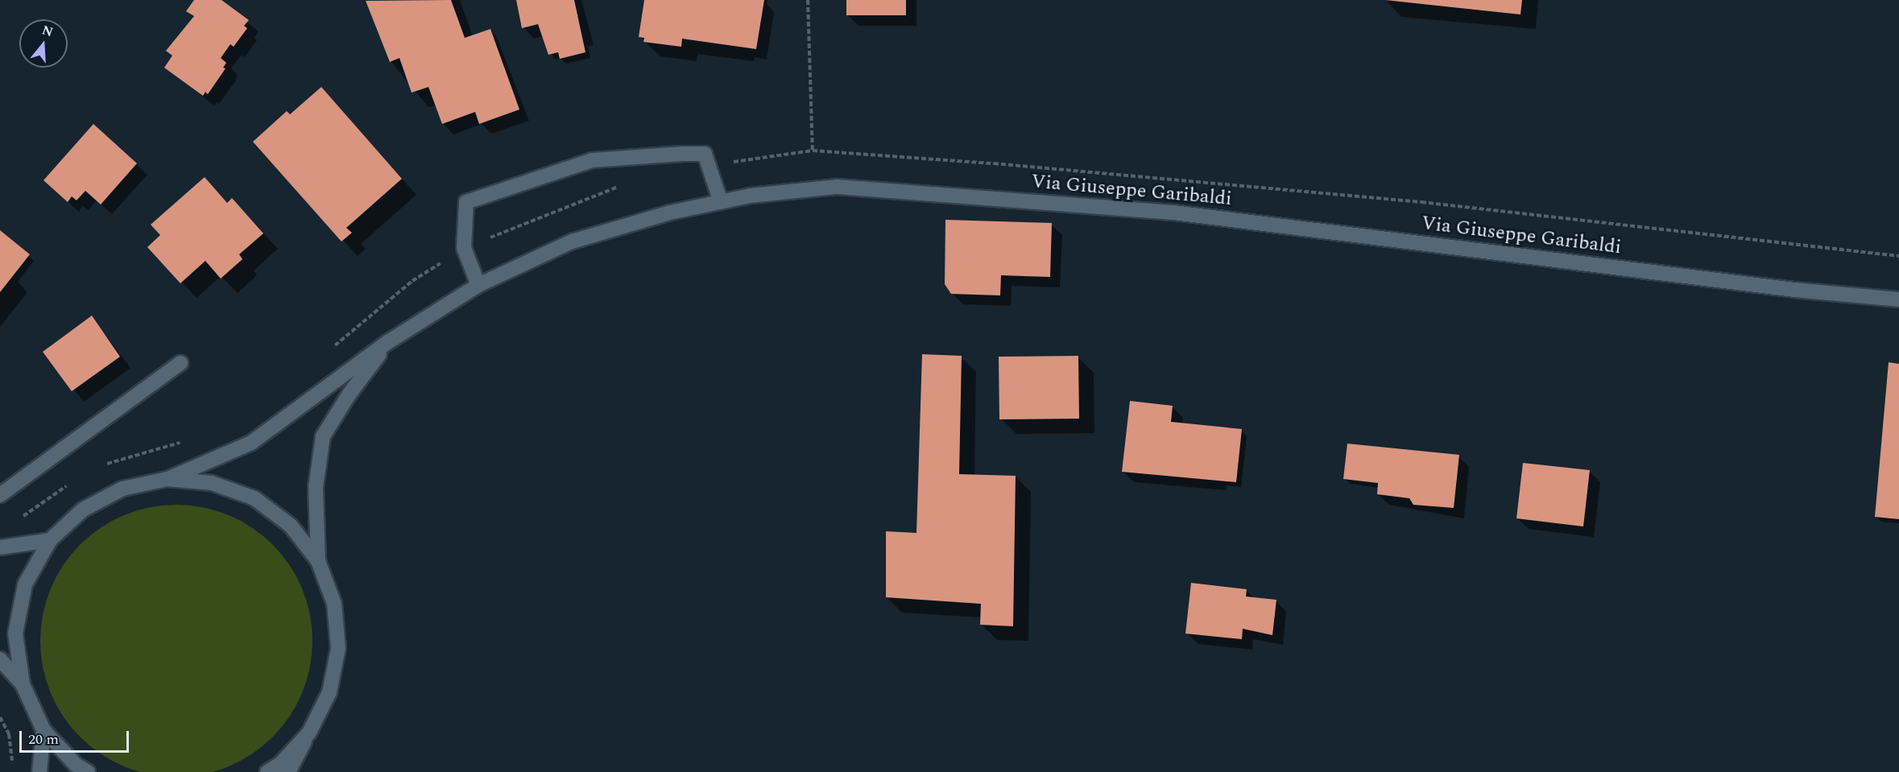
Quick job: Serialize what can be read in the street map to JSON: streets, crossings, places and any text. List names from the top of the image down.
{
  "streets": {
    "main road": ["Via Giuseppe Garibaldi"]
  },
  "scale_bar": "20 m",
  "north": "top"
}
